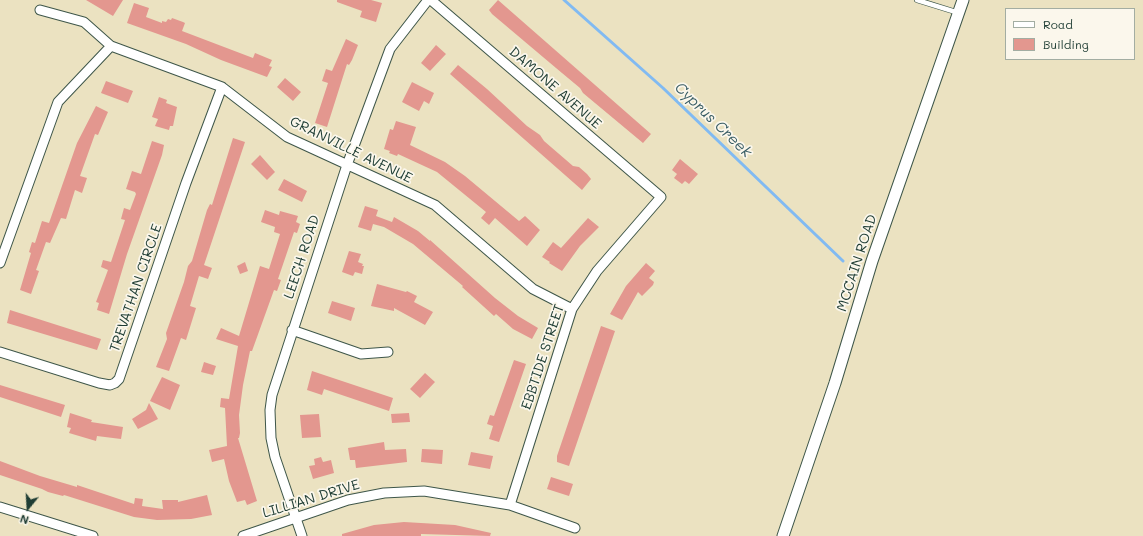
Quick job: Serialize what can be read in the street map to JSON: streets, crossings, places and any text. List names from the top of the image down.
{
  "streets": {
    "street": [
      "DAMONE AVENUE",
      "GRANVILLE AVENUE",
      "LEECH ROAD",
      "MCCAIN ROAD",
      "TREVATHAN CIRCLE",
      "EBBTIDE STREET",
      "LILLIAN DRIVE"
    ]
  },
  "crossings": [
    ["DAMONE AVENUE", "EBBTIDE STREET"],
    ["GRANVILLE AVENUE", "LEECH ROAD"],
    ["GRANVILLE AVENUE", "TREVATHAN CIRCLE"],
    ["GRANVILLE AVENUE", "EBBTIDE STREET"],
    ["LEECH ROAD", "LILLIAN DRIVE"],
    ["EBBTIDE STREET", "LILLIAN DRIVE"]
  ],
  "water": ["Cyprus Creek"],
  "legend": ["Road", "Building"],
  "north": "bottom"
}
